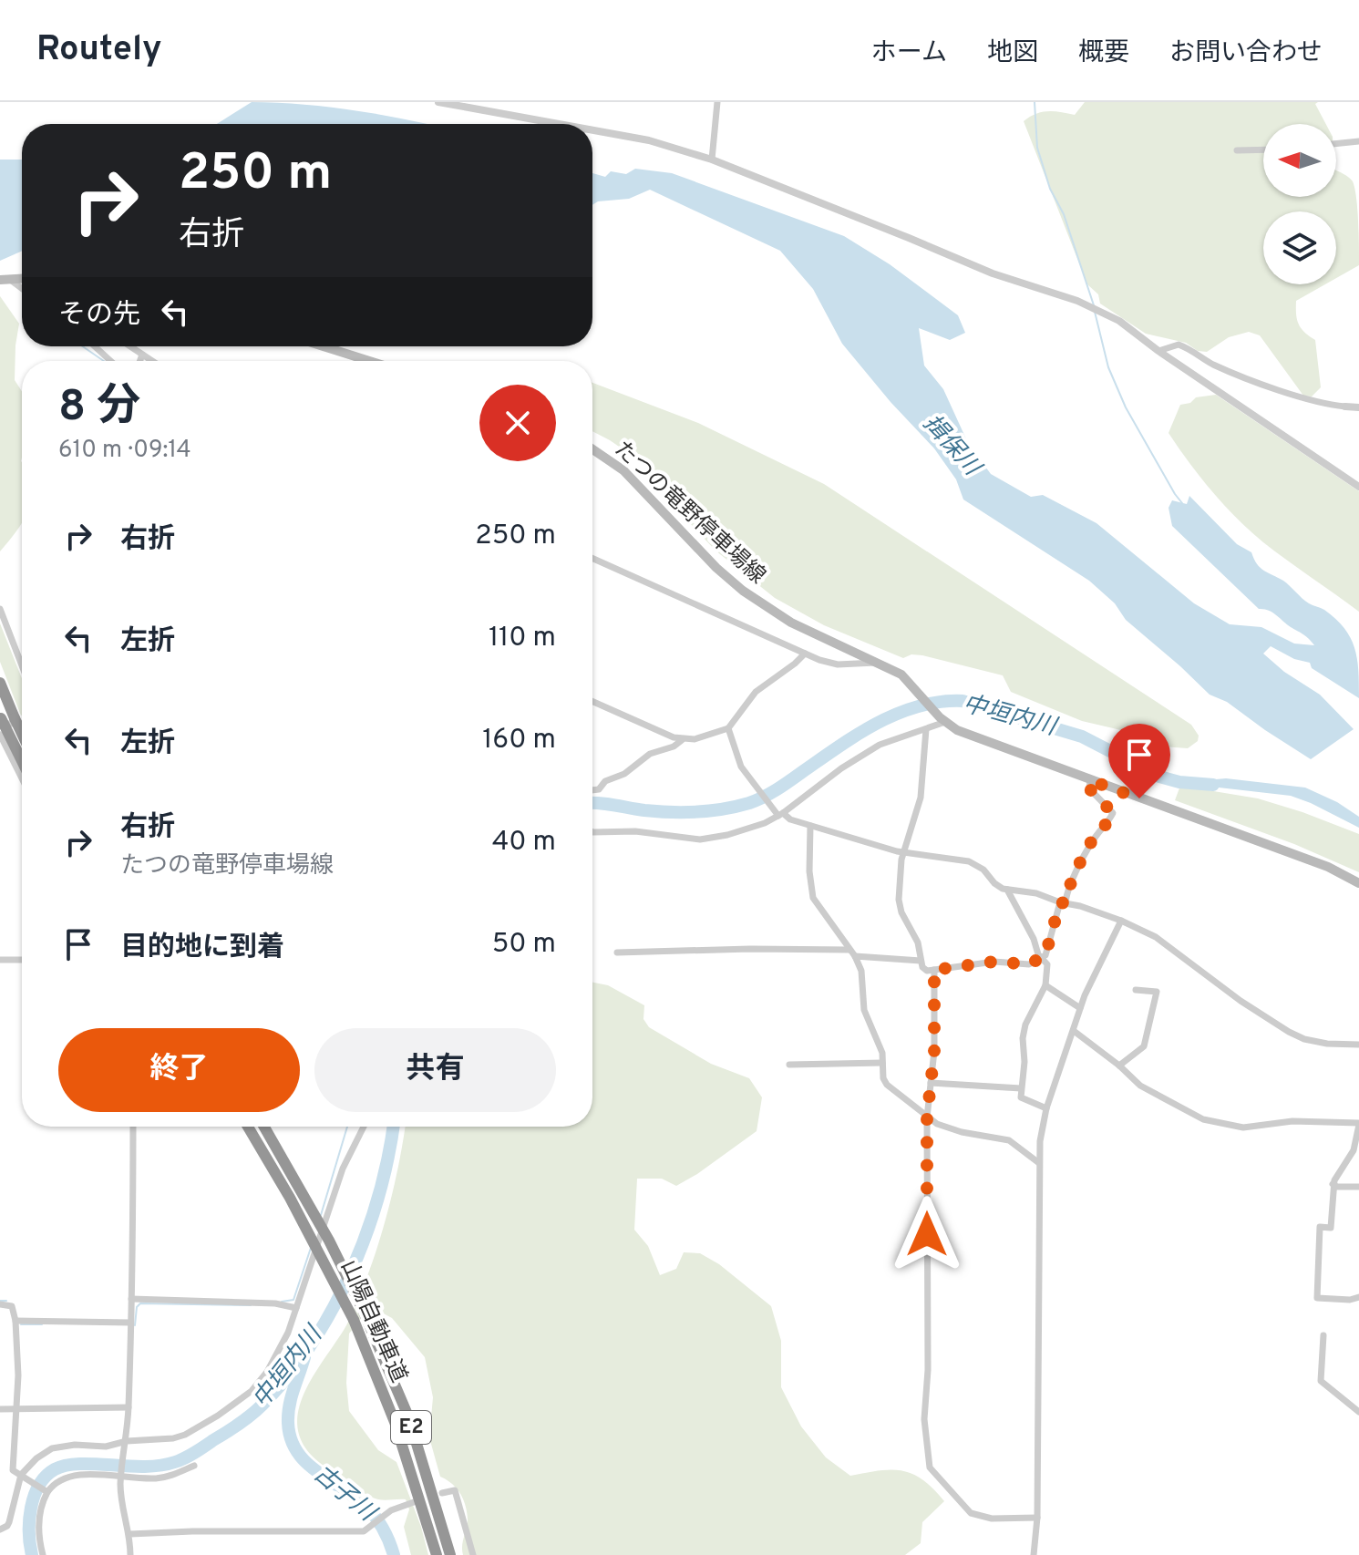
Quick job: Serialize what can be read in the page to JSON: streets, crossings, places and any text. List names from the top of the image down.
{
  "streets": {
    "highway": ["山陽自動車道", "E2"],
    "main road": ["たつの竜野停車場線"]
  },
  "water": ["揖保川", "中垣内川", "古子川"],
  "north": "left",
  "page": {
    "header": "Routely",
    "nav": [
      "ホーム",
      "地図",
      "概要",
      "お問い合わせ"
    ],
    "turn": ["250 m", "右折"],
    "then": "その先",
    "heading": ["8 分", "610 m · 09:14"],
    "list": [
      {
        "name": "右折",
        "value": "250 m"
      },
      {
        "name": "左折",
        "value": "110 m"
      },
      {
        "name": "左折",
        "value": "160 m"
      },
      {
        "name": "右折",
        "note": "たつの竜野停車場線",
        "value": "40 m"
      },
      {
        "name": "目的地に到着",
        "value": "50 m"
      }
    ],
    "buttons": ["終了", "共有"]
  }
}
